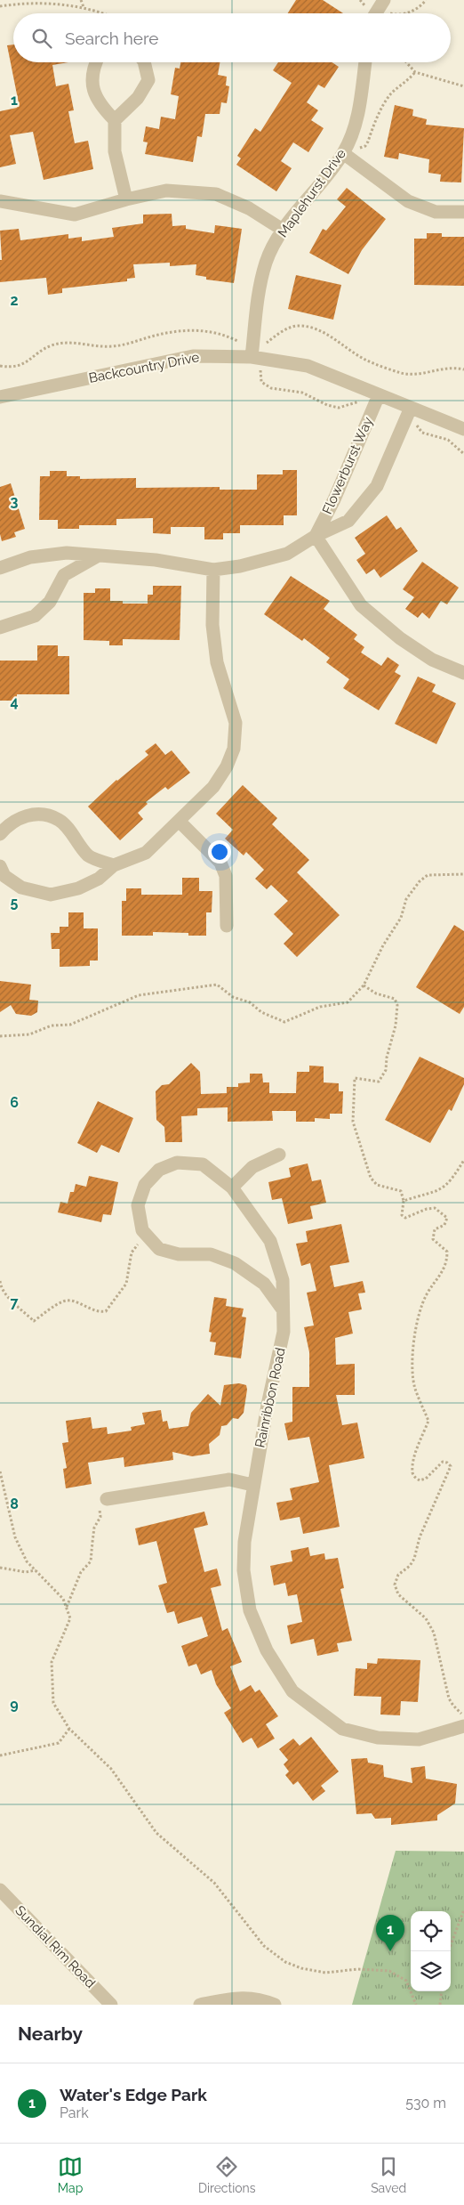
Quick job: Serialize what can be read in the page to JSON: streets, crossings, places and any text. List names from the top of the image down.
{
  "streets": {
    "street": [
      "Maplehurst Drive",
      "Backcountry Drive",
      "Flowerburst Way",
      "Rainribbon Road",
      "Sundial Rim Road"
    ]
  },
  "crossings": [
    ["Maplehurst Drive", "Backcountry Drive"],
    ["Backcountry Drive", "Flowerburst Way"]
  ],
  "page": {
    "search": "Search here",
    "pins": "1",
    "heading": "Nearby",
    "list": [
      {
        "mark": "1",
        "name": "Water's Edge Park",
        "note": "Park",
        "value": "530 m"
      }
    ],
    "nav": ["Map", "Directions", "Saved"]
  },
  "grid": {
    "rows": [
      "1",
      "2",
      "3",
      "4",
      "5",
      "6",
      "7",
      "8",
      "9"
    ]
  }
}
